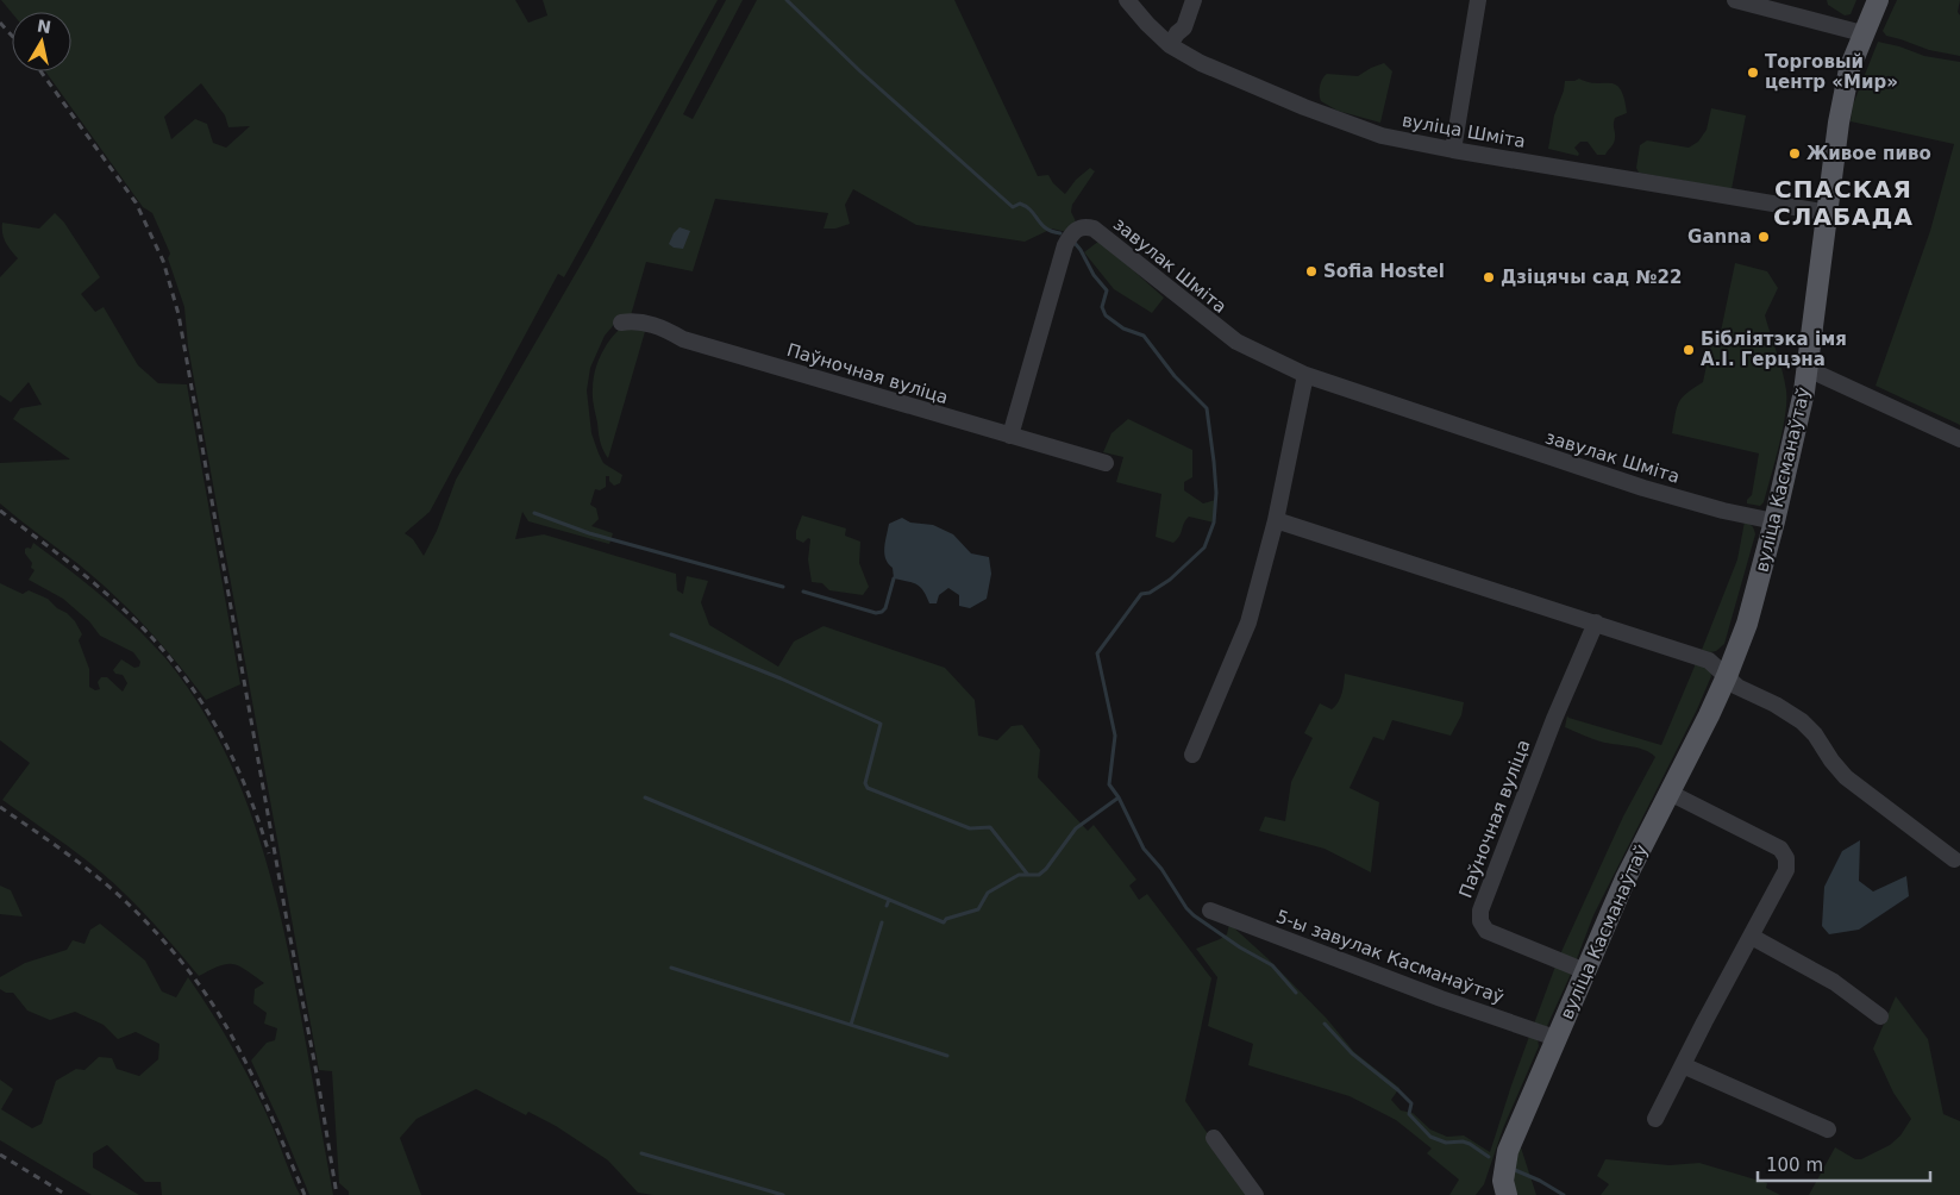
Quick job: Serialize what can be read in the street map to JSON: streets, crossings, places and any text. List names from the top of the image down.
{
  "streets": {
    "main road": ["вуліца Касманаўтаў"],
    "street": [
      "вуліца Шміта",
      "завулак Шміта",
      "Паўночная вуліца",
      "5-ы завулак Касманаўтаў"
    ]
  },
  "crossings": [
    ["вуліца Шміта", "вуліца Касманаўтаў"],
    ["завулак Шміта", "Паўночная вуліца"],
    ["завулак Шміта", "вуліца Касманаўтаў"],
    ["Паўночная вуліца", "вуліца Касманаўтаў"],
    ["вуліца Касманаўтаў", "5-ы завулак Касманаўтаў"]
  ],
  "districts": ["СПАСКАЯ СЛАБАДА"],
  "places": [
    "Торговый центр «Мир»",
    "Живое пиво",
    "Ganna",
    "Sofia Hostel",
    "Дзіцячы сад №22",
    "Бібліятэка імя А.І. Герцэна"
  ],
  "scale_bar": "100 m",
  "north": "top"
}
